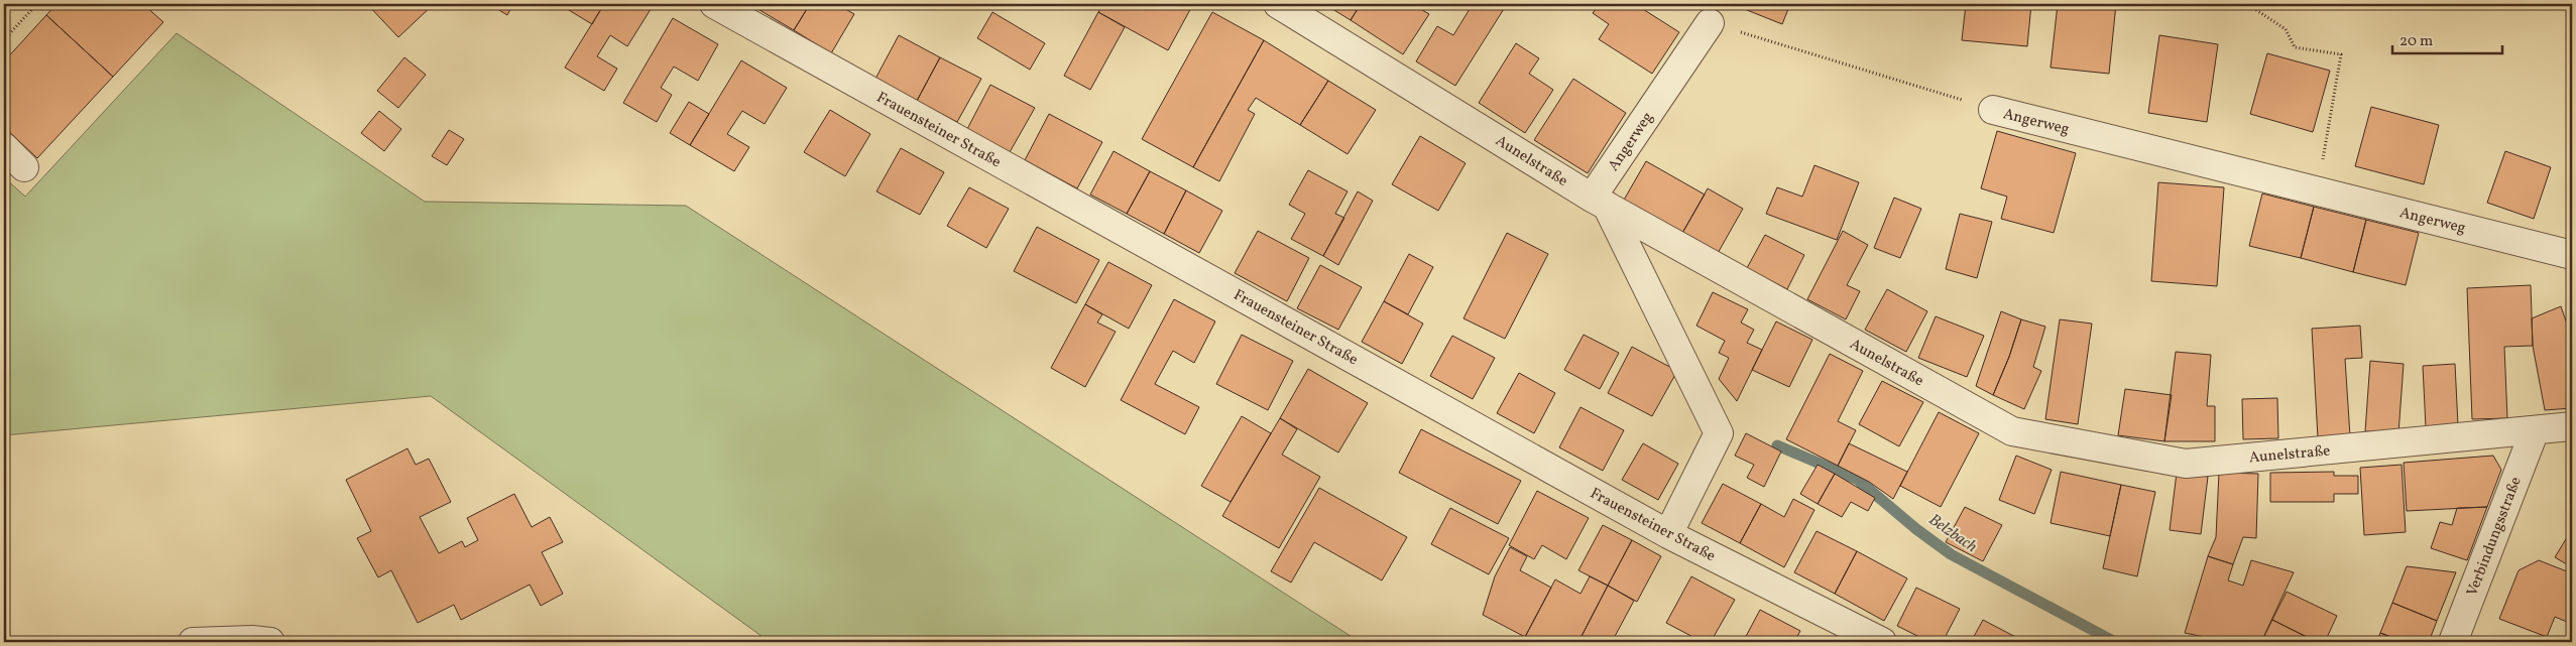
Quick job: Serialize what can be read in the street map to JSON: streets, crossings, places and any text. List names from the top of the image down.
{
  "streets": {
    "street": [
      "Angerweg",
      "Frauensteiner Straße",
      "Aunelstraße",
      "Verbindungsstraße"
    ]
  },
  "crossings": [
    ["Angerweg", "Aunelstraße"],
    ["Aunelstraße", "Verbindungsstraße"]
  ],
  "water": ["Belzbach"],
  "scale_bar": "20 m"
}
